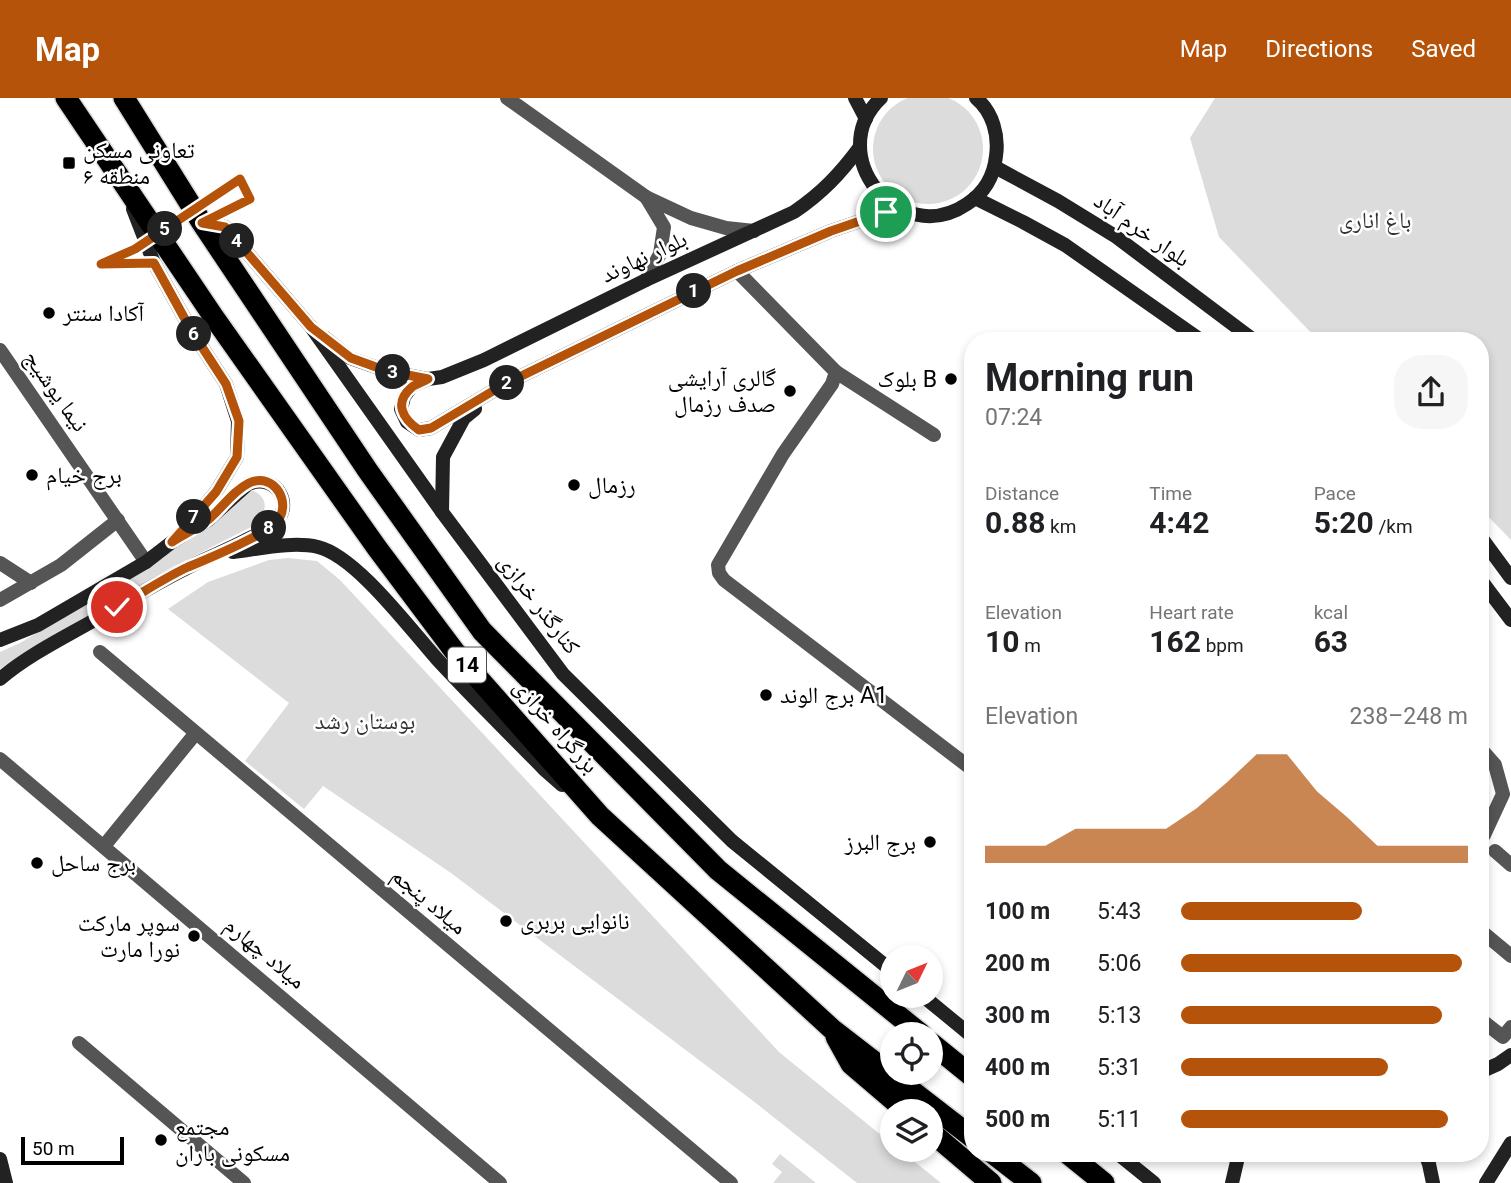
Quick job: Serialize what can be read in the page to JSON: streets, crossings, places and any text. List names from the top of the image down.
{
  "streets": {
    "highway": ["14", "بزرگراه خرازی"],
    "street": [
      "بلوار خرم آباد",
      "بلوار نهاوند",
      "نیما یوشیج",
      "کنارگذر خرازی",
      "میلاد پنجم",
      "میلاد چهارم"
    ]
  },
  "crossings": [
    ["کنارگذر خرازی", "بزرگراه خرازی"]
  ],
  "parks": ["باغ اناری", "بوستان رشد"],
  "places": {
    "transit": ["تعاونی مسکن منطقه ۶"],
    "other": [
      "آکادا سنتر",
      "بلوک B",
      "گالری آرایشی صدف رزمال",
      "برج خیام",
      "رزمال",
      "برج الوند A1",
      "برج البرز",
      "برج ساحل",
      "نانوایی بربری",
      "سوپر مارکت نورا مارت",
      "مجتمع مسکونی باران"
    ]
  },
  "scale_bar": "50 m",
  "north": "top right",
  "page": {
    "header": "Map",
    "nav": ["Map", "Directions", "Saved"],
    "pins": [
      "5",
      "4",
      "1",
      "6",
      "3",
      "2",
      "7",
      "8"
    ],
    "heading": ["Morning run", "07:24"],
    "stats": [
      ["Distance", "0.88 km"],
      ["Time", "4:42"],
      ["Pace", "5:20 /km"],
      ["Elevation", "10 m"],
      ["Heart rate", "162 bpm"],
      ["kcal", "63"]
    ],
    "chart": ["Elevation", "238–248 m"],
    "list": [
      {
        "name": "100 m",
        "note": "5:43"
      },
      {
        "name": "200 m",
        "note": "5:06"
      },
      {
        "name": "300 m",
        "note": "5:13"
      },
      {
        "name": "400 m",
        "note": "5:31"
      },
      {
        "name": "500 m",
        "note": "5:11"
      }
    ],
    "scale": "50 m"
  }
}
